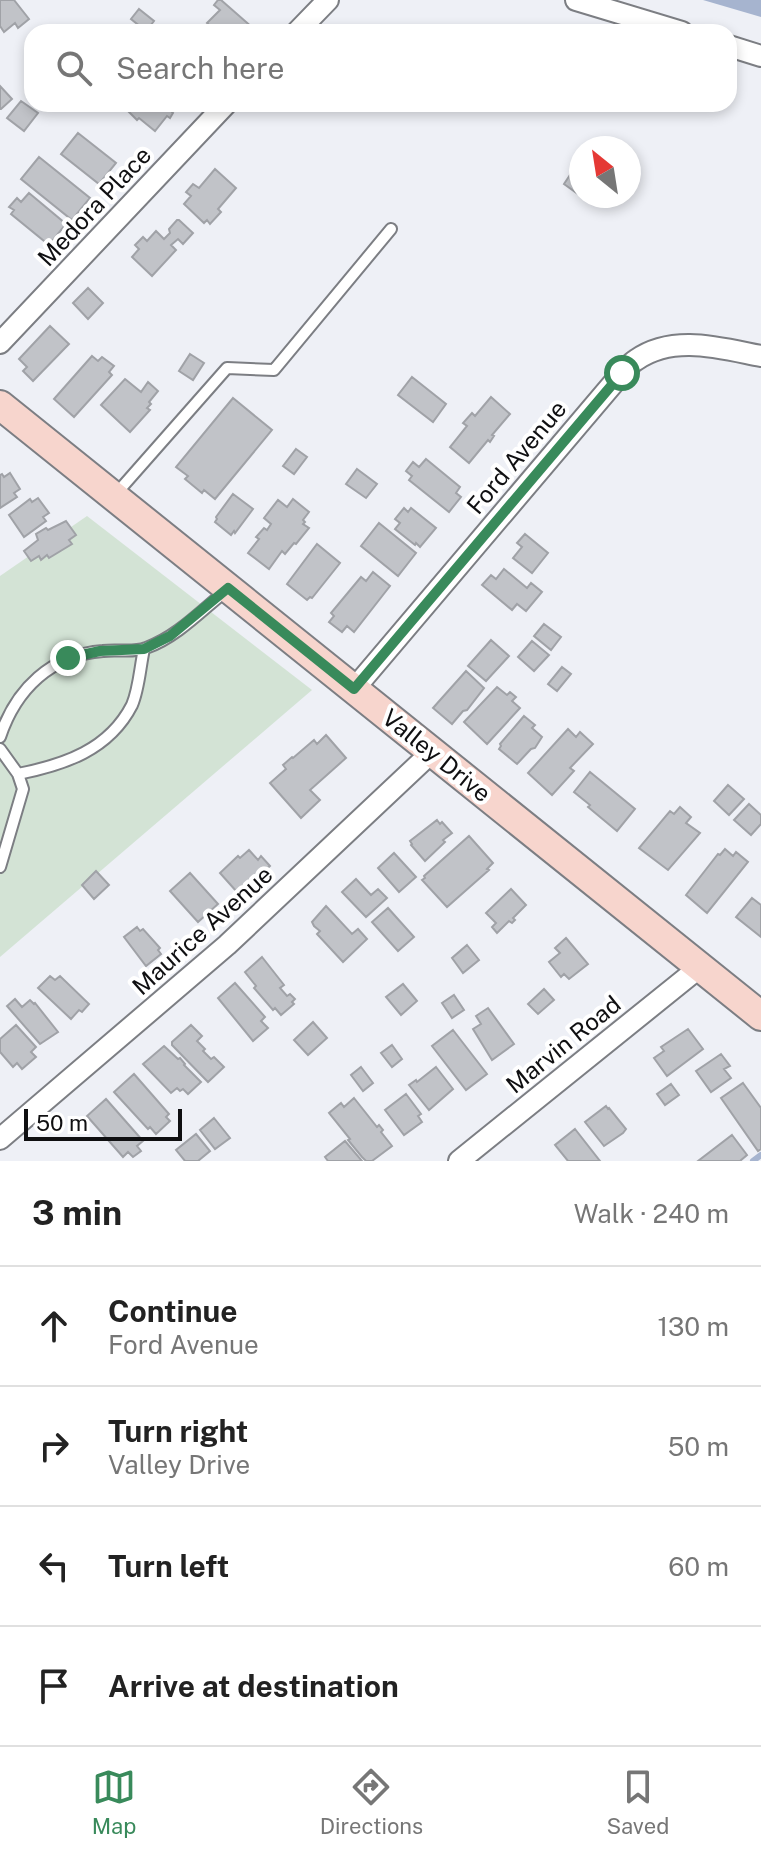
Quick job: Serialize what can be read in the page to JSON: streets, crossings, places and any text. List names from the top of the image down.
{
  "streets": {
    "main road": ["Valley Drive"],
    "street": [
      "Medora Place",
      "Ford Avenue",
      "Maurice Avenue",
      "Marvin Road"
    ]
  },
  "crossings": [
    ["Ford Avenue", "Valley Drive"],
    ["Valley Drive", "Maurice Avenue"],
    ["Valley Drive", "Marvin Road"]
  ],
  "scale_bar": "50 m",
  "north": "top left",
  "page": {
    "search": "Search here",
    "scale": "50 m",
    "heading": ["3 min", "Walk · 240 m"],
    "list": [
      ["Continue", "Ford Avenue", "130 m"],
      ["Turn right", "Valley Drive", "50 m"],
      ["Turn left", "60 m"],
      "Arrive at destination"
    ],
    "nav": ["Map", "Directions", "Saved"]
  }
}
